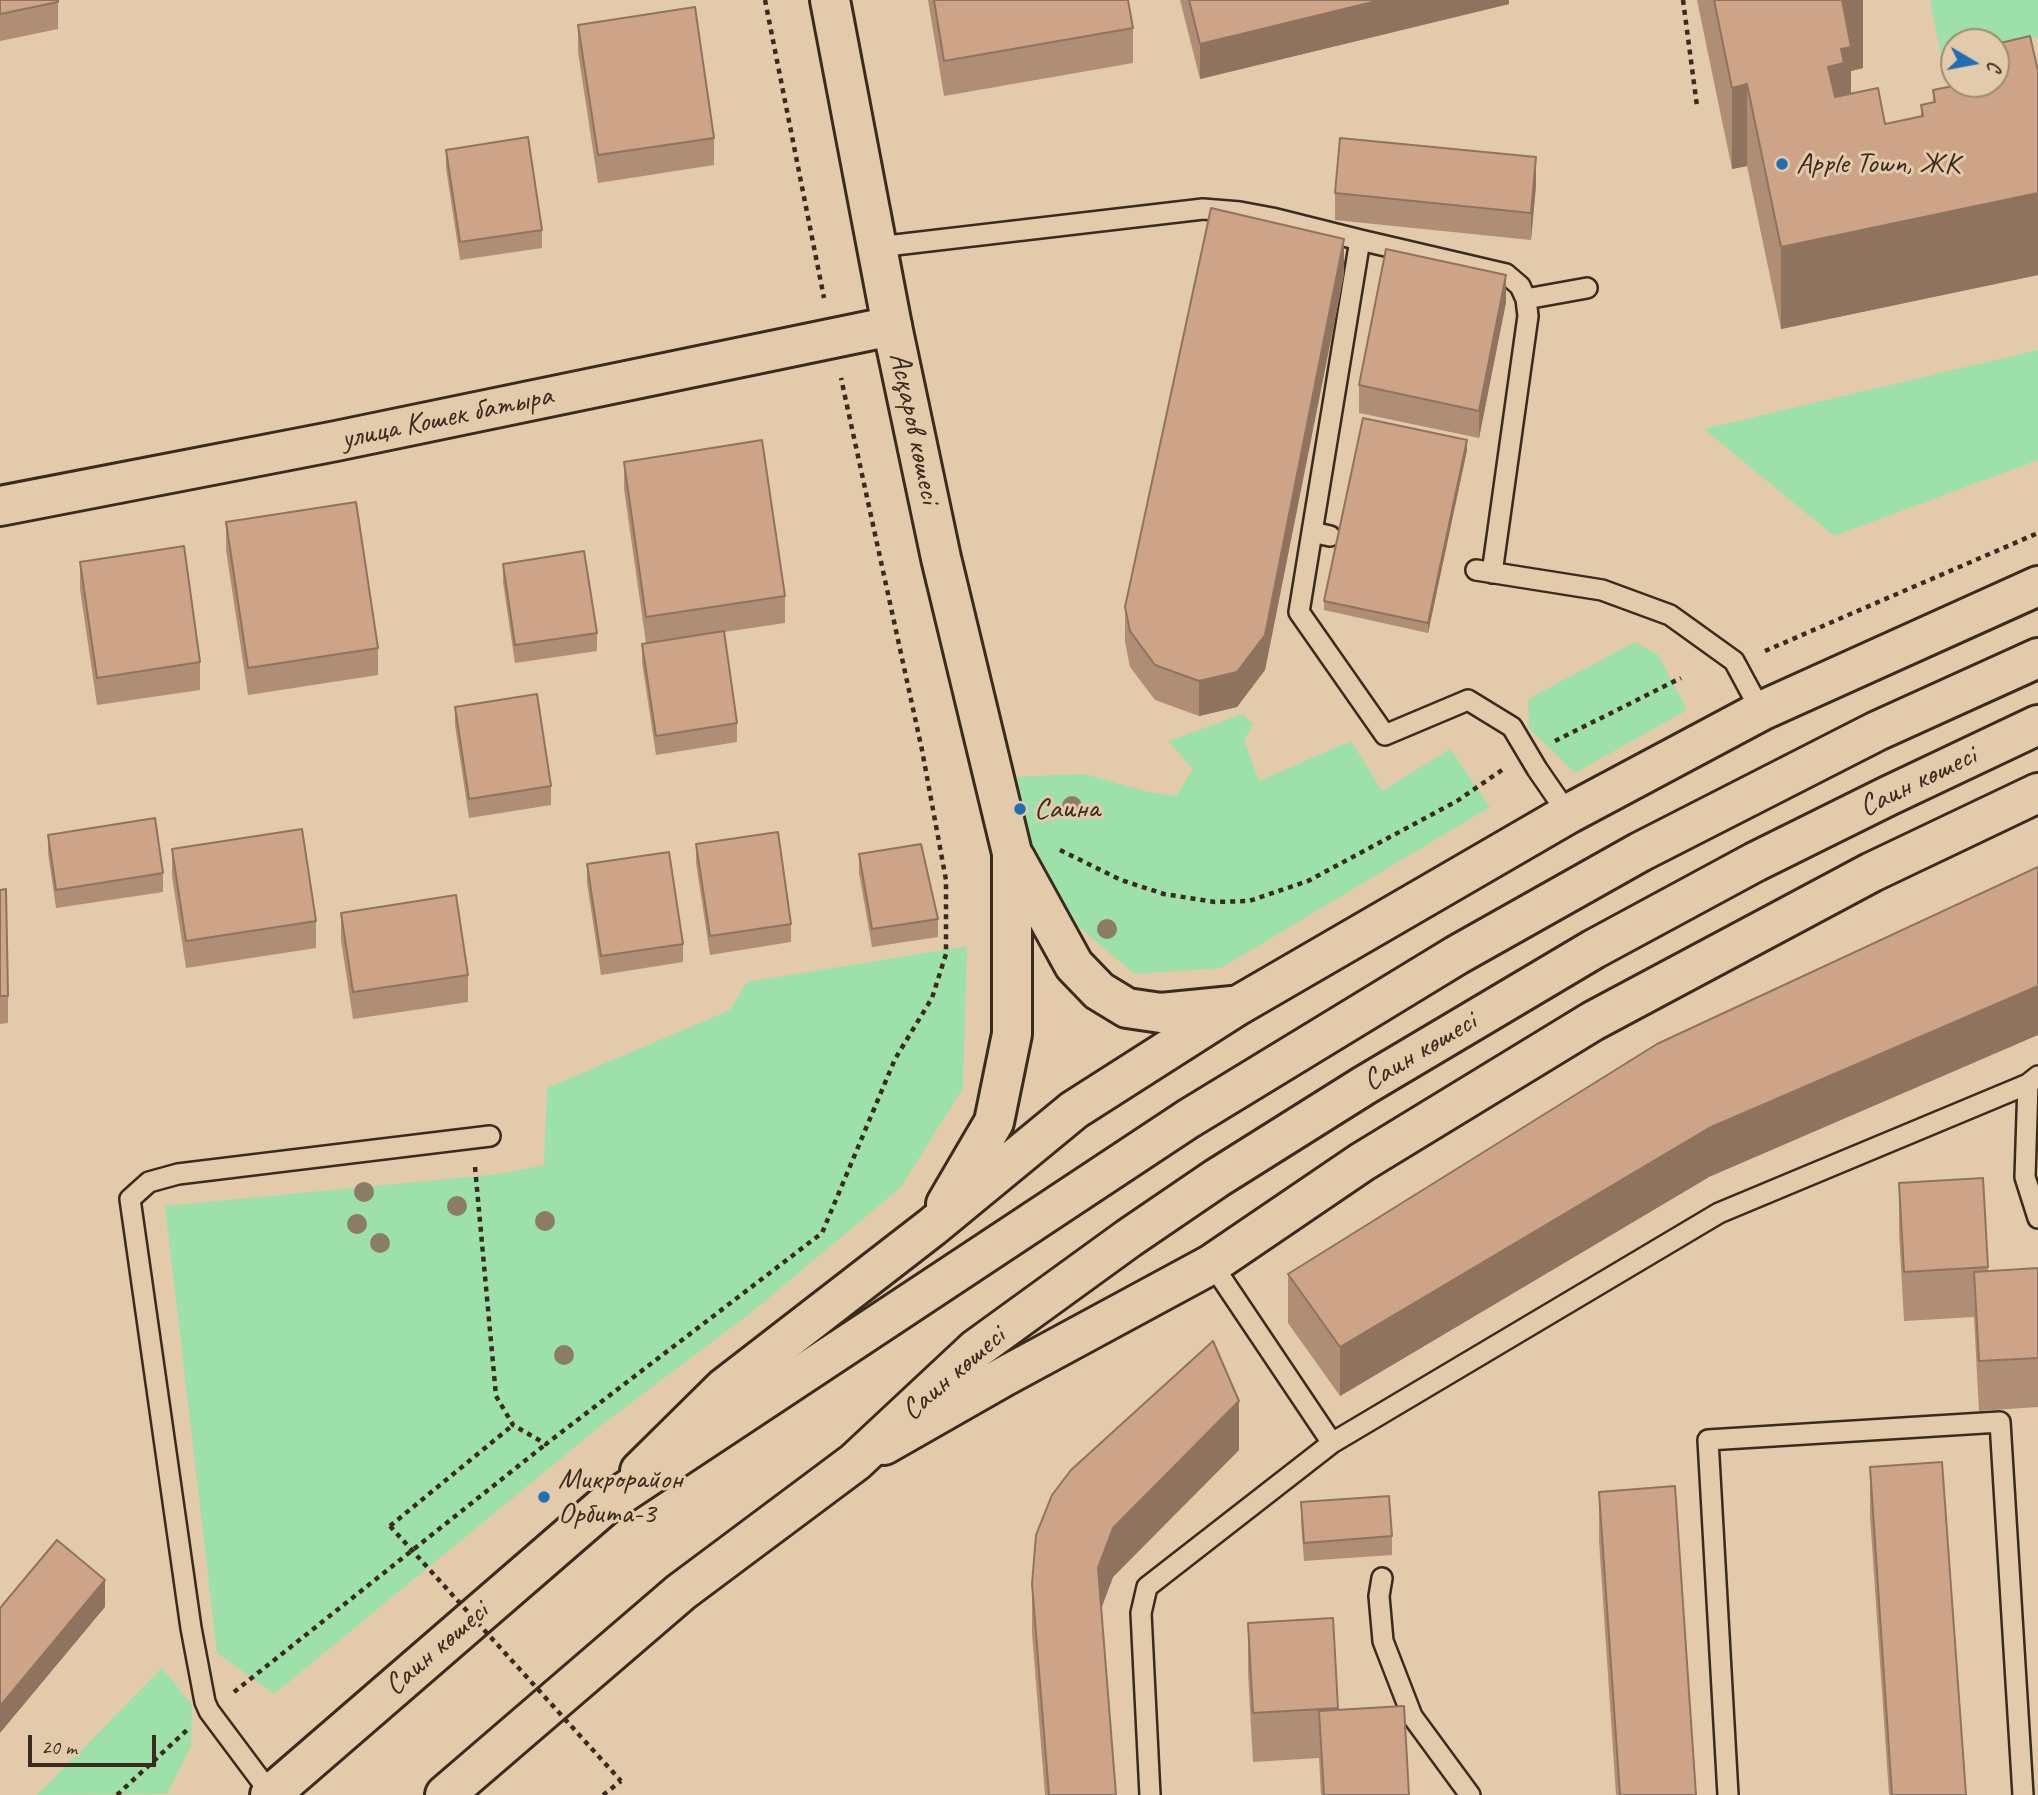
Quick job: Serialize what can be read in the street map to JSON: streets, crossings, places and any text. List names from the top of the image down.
{
  "streets": {
    "street": ["улица Кошек батыра", "Асқаров көшесі", "Саин көшесі"]
  },
  "crossings": [
    ["улица Кошек батыра", "Асқаров көшесі"]
  ],
  "places": ["Apple Town, ЖК", "Саина", "Микрорайон Орбита-3"],
  "scale_bar": "20 m",
  "north": "right"
}
